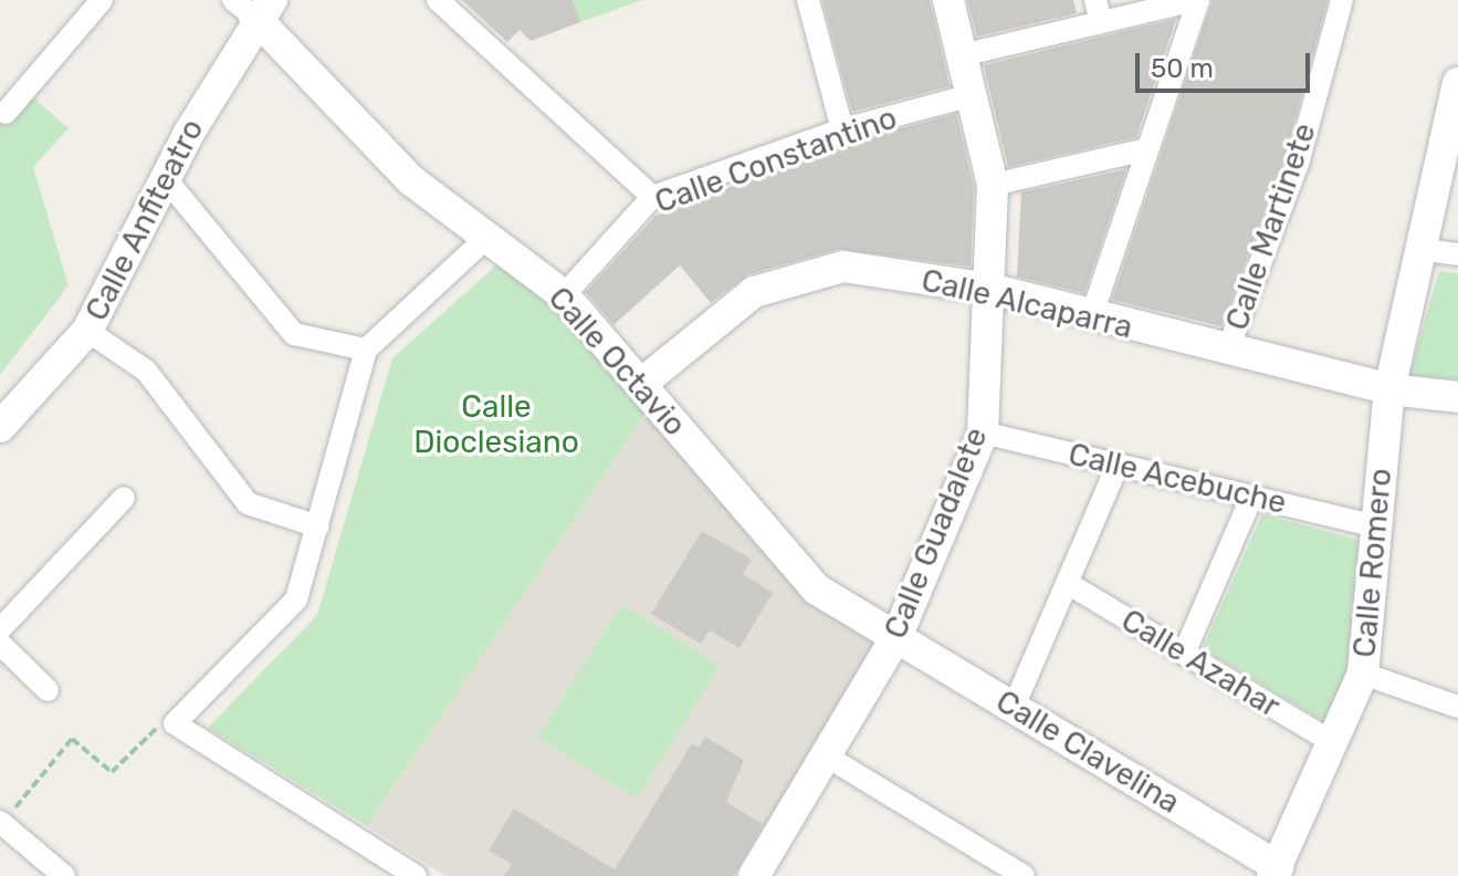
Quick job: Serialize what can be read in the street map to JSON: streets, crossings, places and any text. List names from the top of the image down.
{
  "streets": {
    "street": [
      "Calle Constantino",
      "Calle Anfiteatro",
      "Calle Martinete",
      "Calle Alcaparra",
      "Calle Octavio",
      "Calle Acebuche",
      "Calle Guadalete",
      "Calle Romero",
      "Calle Azahar",
      "Calle Clavelina"
    ]
  },
  "crossings": [
    ["Calle Constantino", "Calle Octavio"],
    ["Calle Constantino", "Calle Guadalete"],
    ["Calle Anfiteatro", "Calle Octavio"],
    ["Calle Martinete", "Calle Alcaparra"],
    ["Calle Alcaparra", "Calle Octavio"],
    ["Calle Alcaparra", "Calle Guadalete"],
    ["Calle Alcaparra", "Calle Romero"],
    ["Calle Octavio", "Calle Guadalete"],
    ["Calle Octavio", "Calle Clavelina"],
    ["Calle Acebuche", "Calle Guadalete"],
    ["Calle Acebuche", "Calle Romero"],
    ["Calle Guadalete", "Calle Clavelina"],
    ["Calle Romero", "Calle Azahar"],
    ["Calle Romero", "Calle Clavelina"]
  ],
  "parks": ["Calle Dioclesiano"],
  "scale_bar": "50 m"
}
